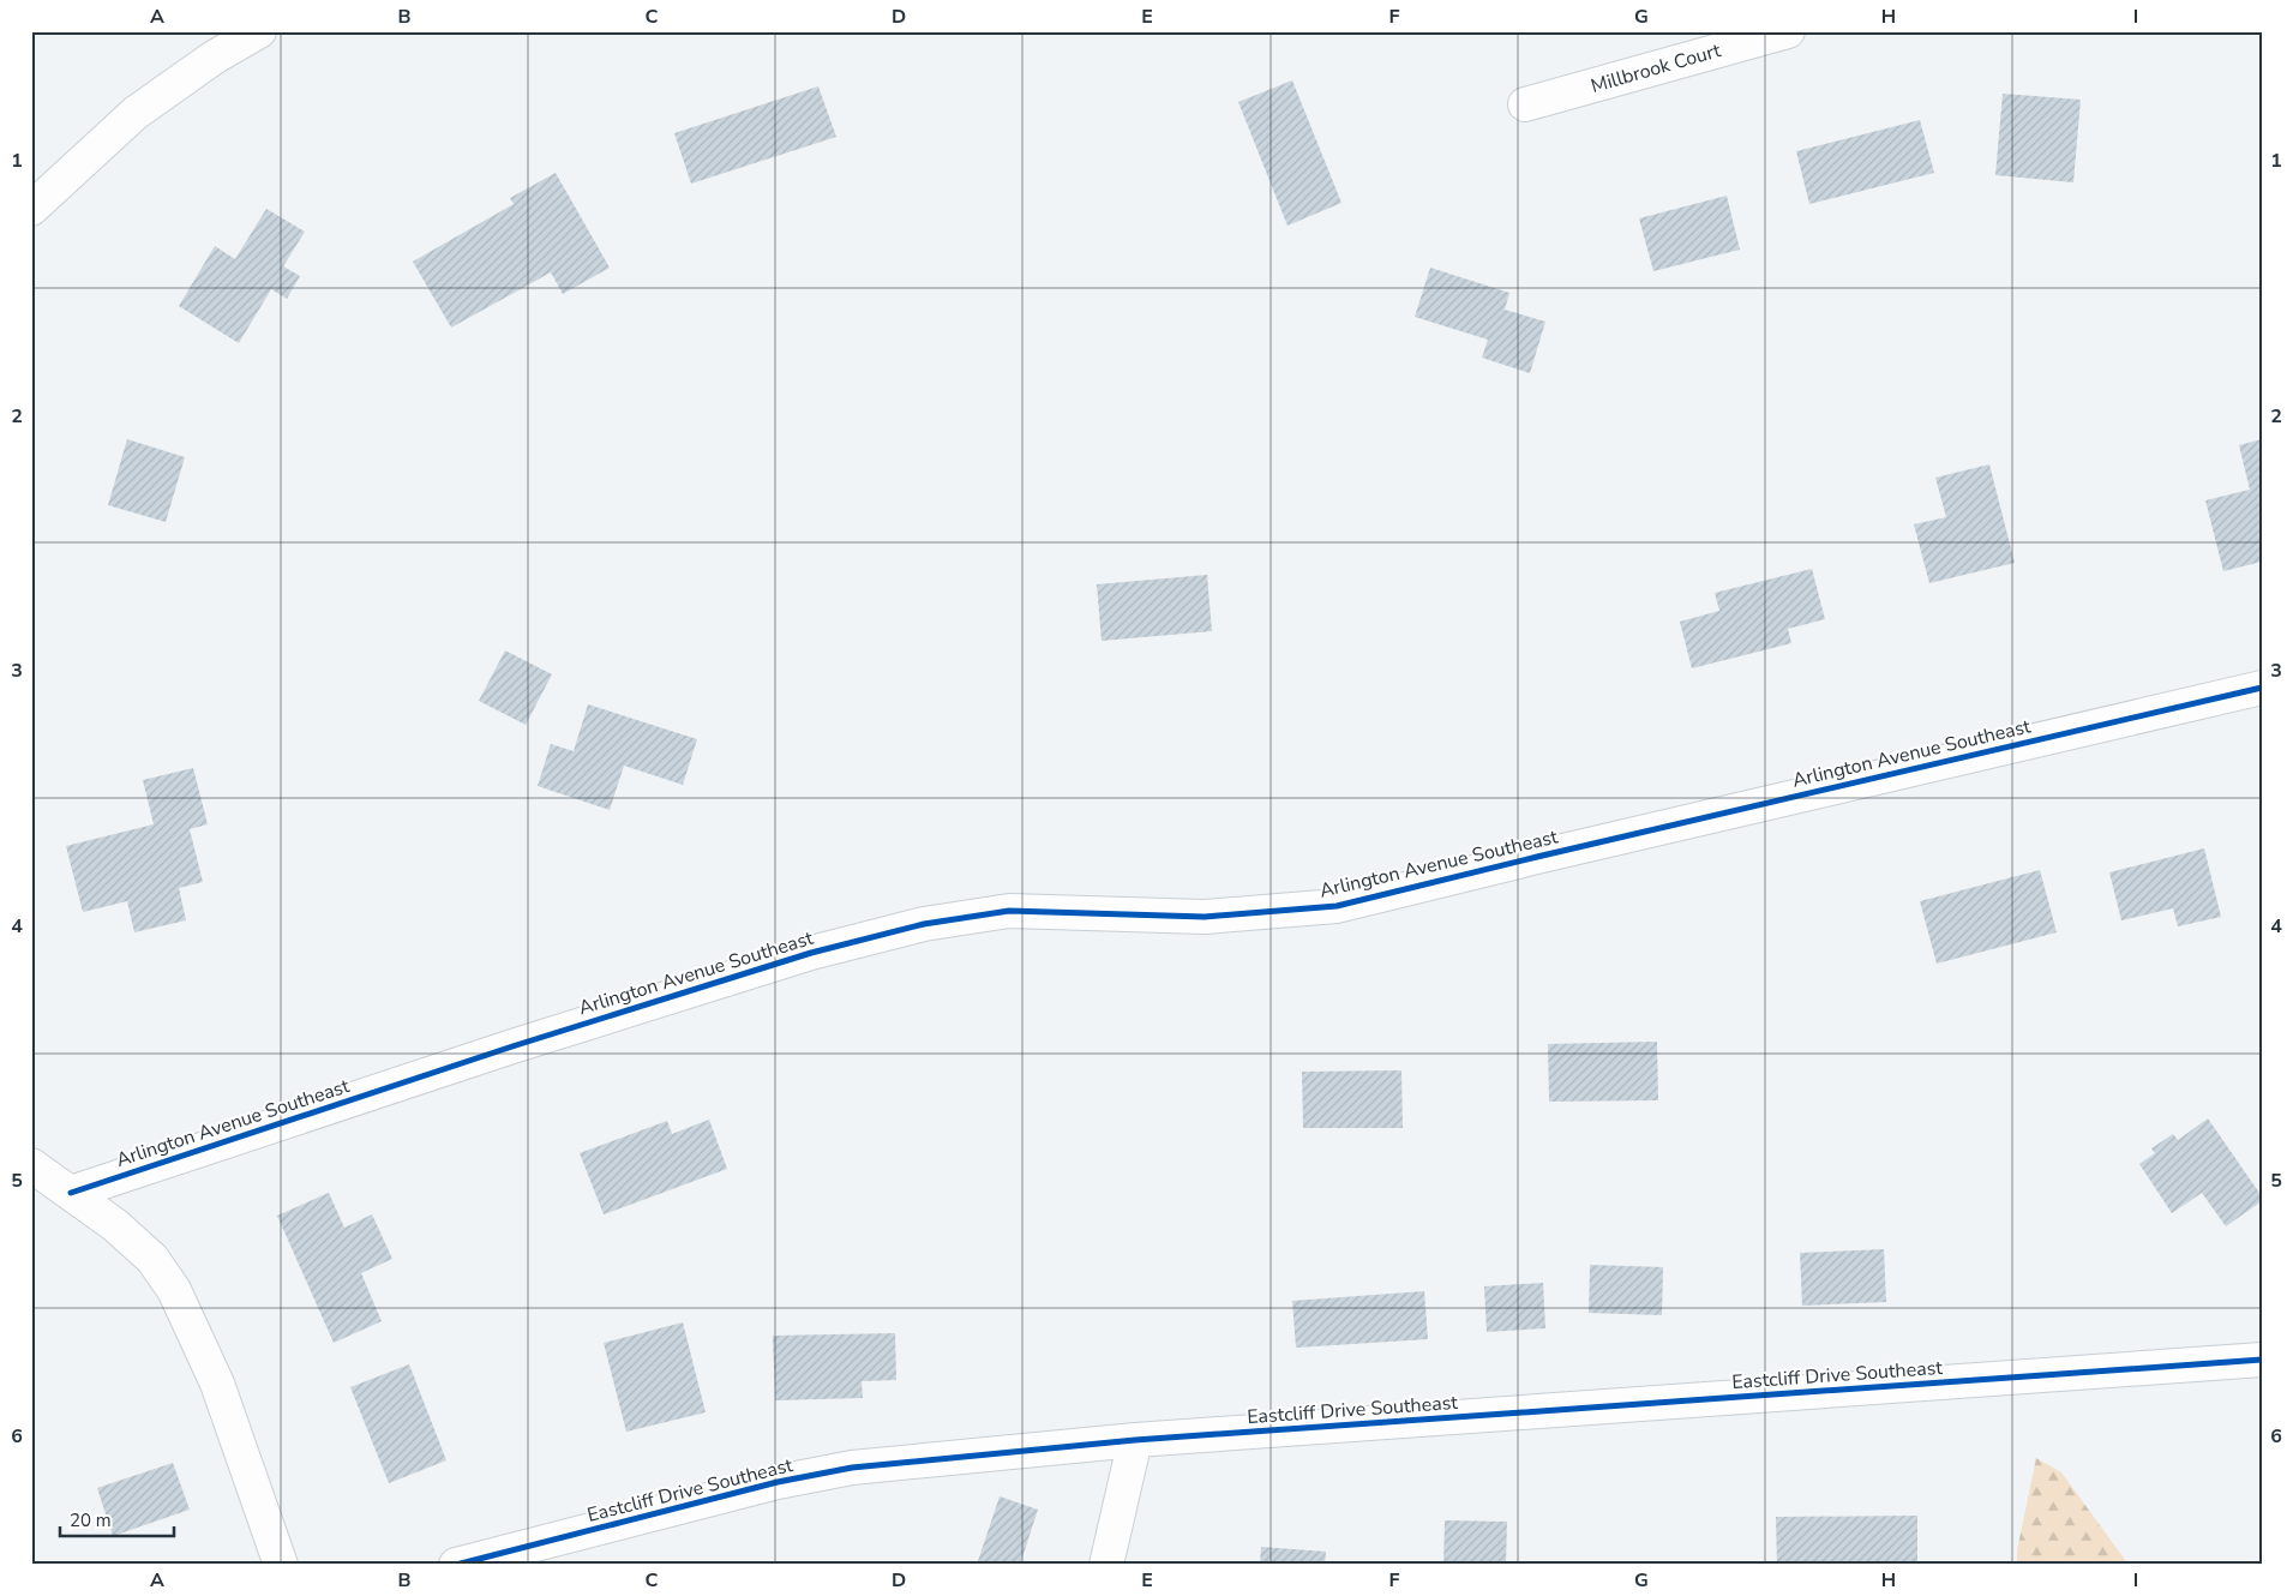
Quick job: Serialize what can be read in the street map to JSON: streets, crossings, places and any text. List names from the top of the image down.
{
  "streets": {
    "street": ["Millbrook Court", "Arlington Avenue Southeast", "Eastcliff Drive Southeast"]
  },
  "scale_bar": "20 m",
  "grid": {
    "columns": [
      "A",
      "B",
      "C",
      "D",
      "E",
      "F",
      "G",
      "H",
      "I"
    ],
    "rows": [
      "1",
      "2",
      "3",
      "4",
      "5",
      "6"
    ]
  }
}
